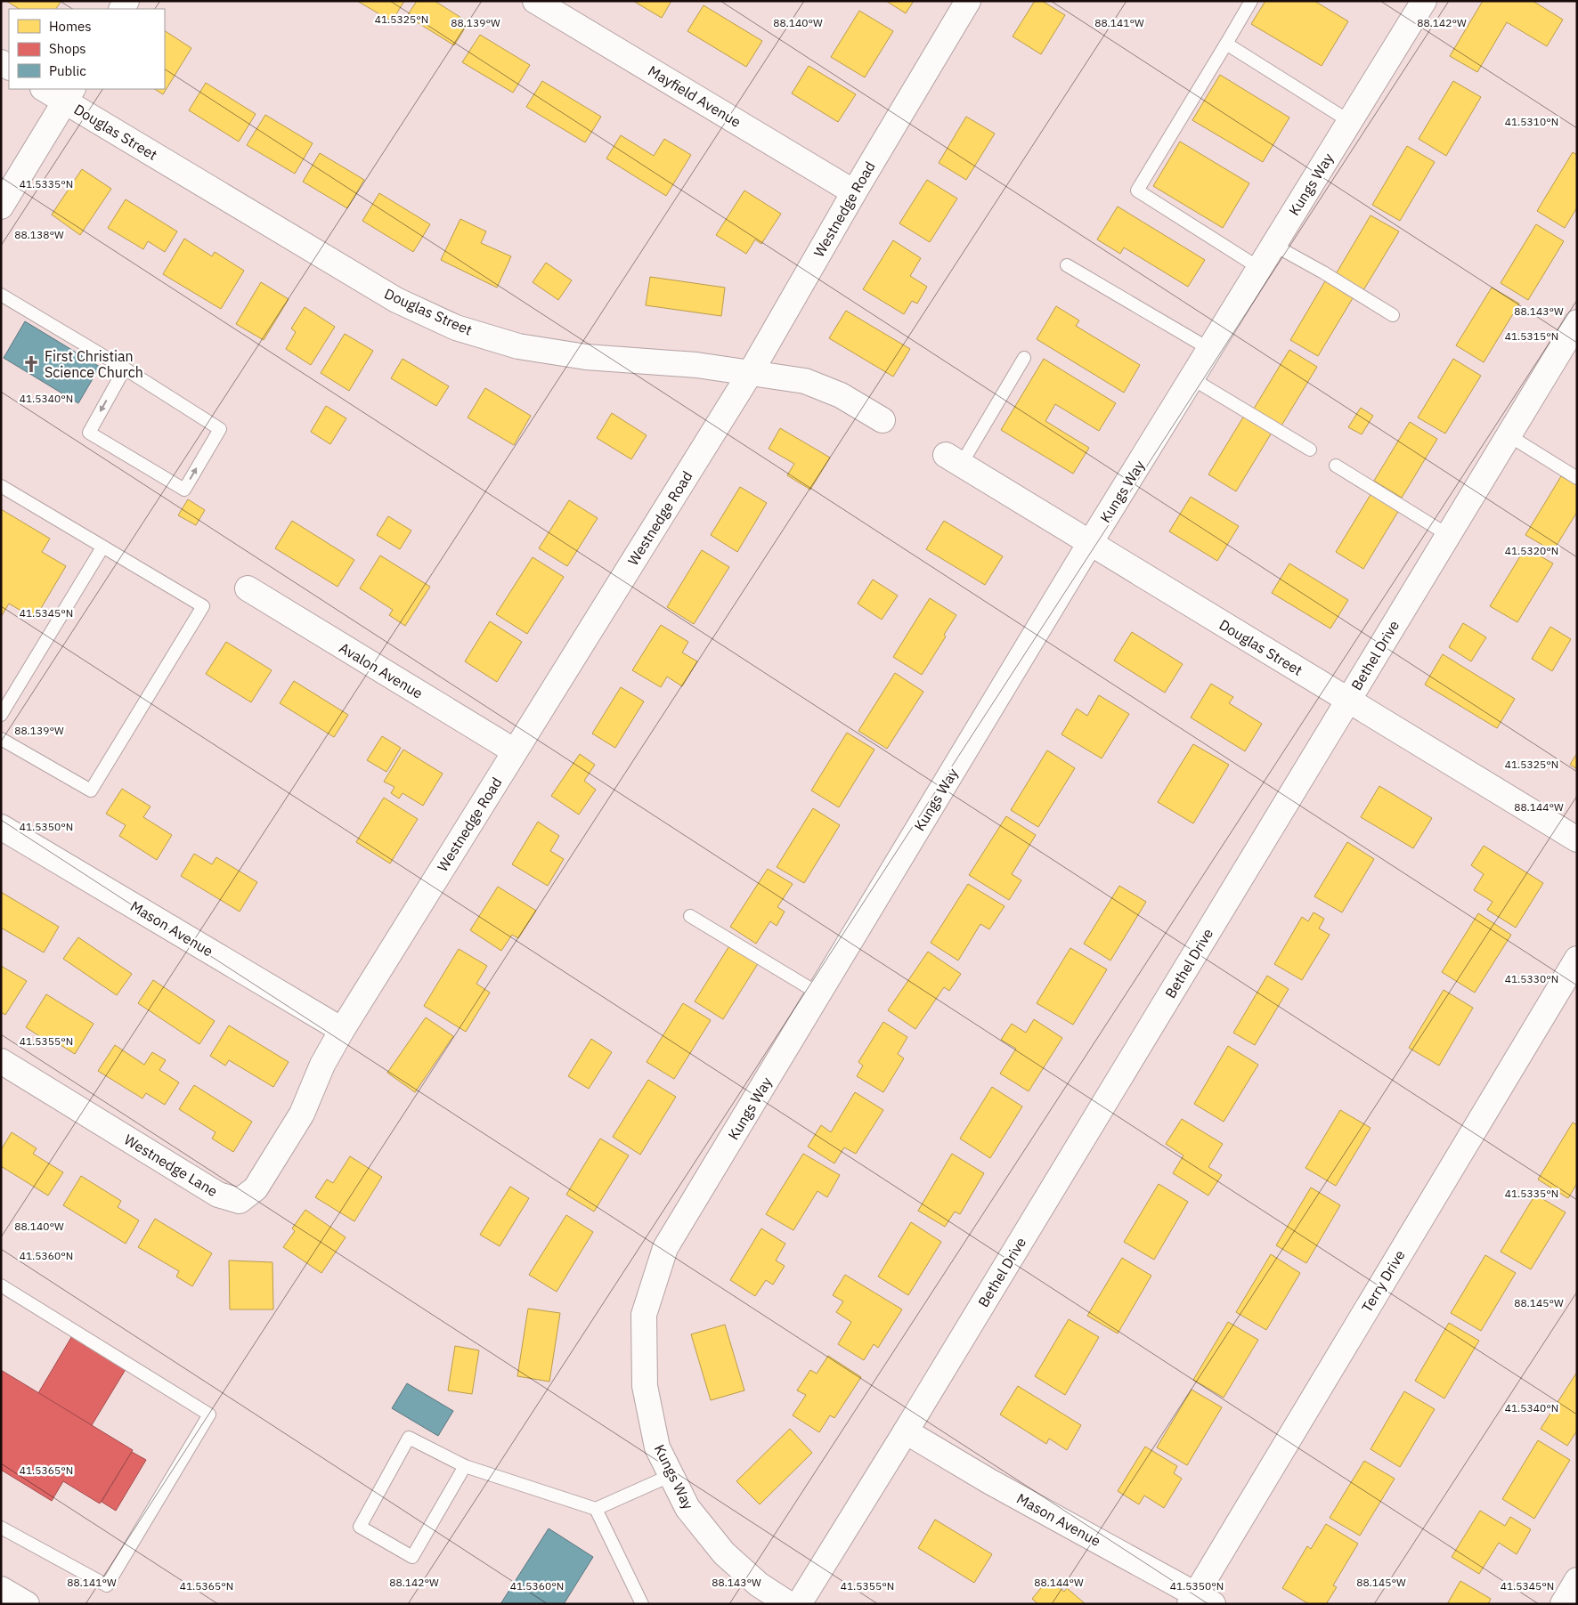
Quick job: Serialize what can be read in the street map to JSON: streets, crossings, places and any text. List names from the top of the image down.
{
  "streets": {
    "street": [
      "Mayfield Avenue",
      "Douglas Street",
      "Kungs Way",
      "Westnedge Road",
      "Bethel Drive",
      "Avalon Avenue",
      "Mason Avenue",
      "Westnedge Lane",
      "Terry Drive"
    ]
  },
  "crossings": [
    ["Mayfield Avenue", "Westnedge Road"],
    ["Douglas Street", "Kungs Way"],
    ["Douglas Street", "Westnedge Road"],
    ["Douglas Street", "Bethel Drive"],
    ["Westnedge Road", "Avalon Avenue"],
    ["Westnedge Road", "Mason Avenue"],
    ["Westnedge Road", "Westnedge Lane"],
    ["Bethel Drive", "Mason Avenue"],
    ["Mason Avenue", "Westnedge Lane"],
    ["Mason Avenue", "Terry Drive"]
  ],
  "places": {
    "church": ["First Christian Science Church"]
  },
  "legend": ["Homes", "Shops", "Public"],
  "coordinates": [
    "41.5325°N",
    "88.139°W",
    "88.140°W",
    "88.141°W",
    "88.142°W",
    "41.5310°N",
    "41.5335°N",
    "88.138°W",
    "88.143°W",
    "41.5315°N",
    "41.5340°N",
    "41.5320°N",
    "41.5345°N",
    "88.144°W",
    "41.5350°N",
    "41.5330°N",
    "41.5355°N",
    "41.5360°N",
    "88.145°W",
    "41.5365°N"
  ]
}
